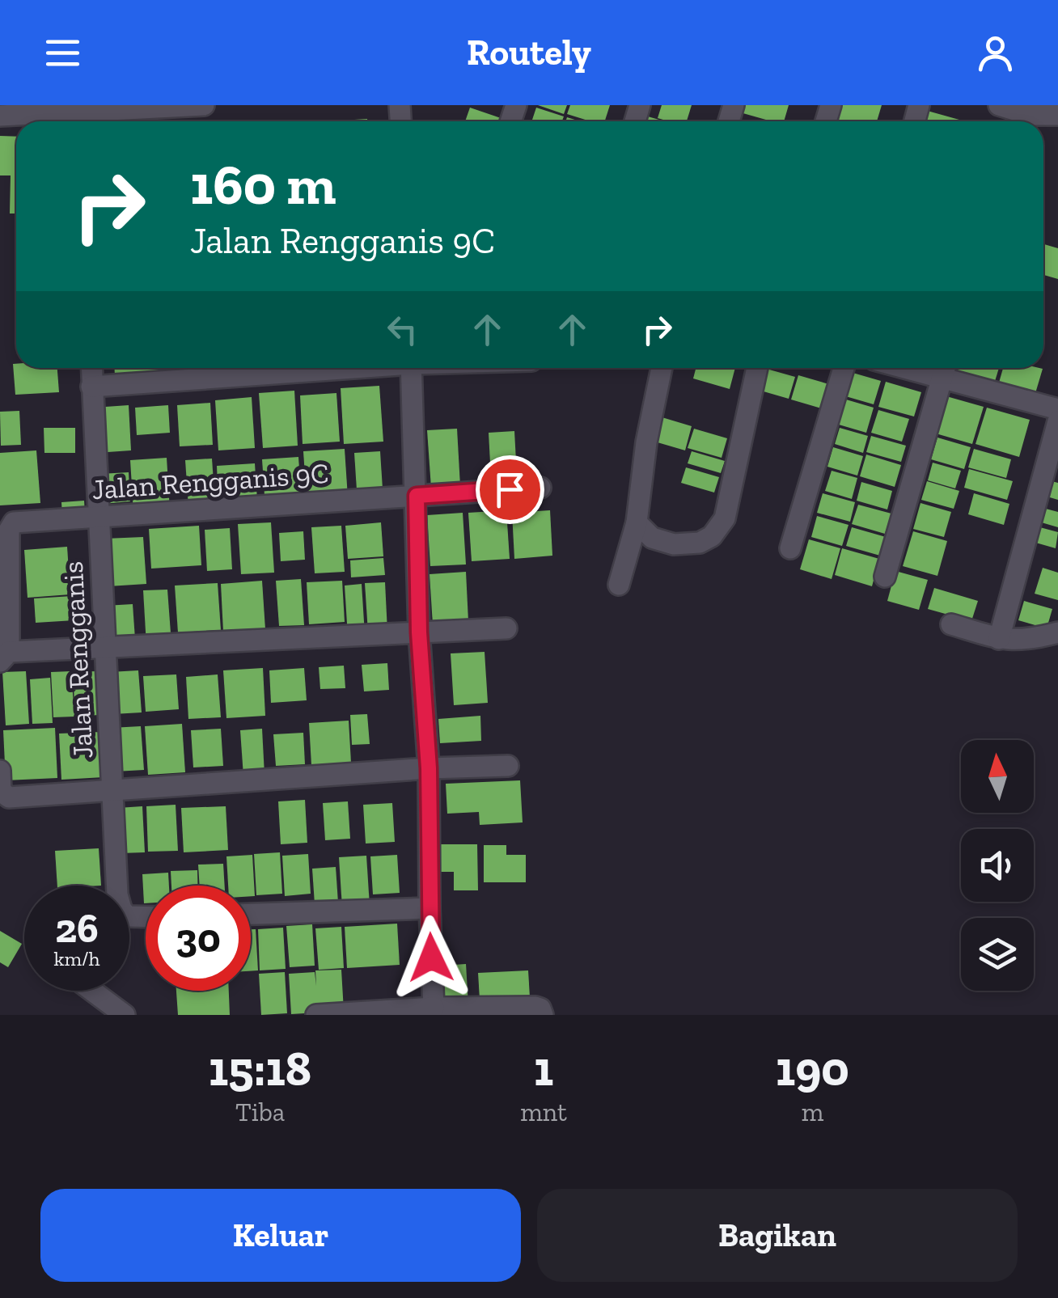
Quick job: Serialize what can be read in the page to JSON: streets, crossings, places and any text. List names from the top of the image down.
{
  "streets": {
    "street": ["Jalan Rengganis 9C", "Jalan Rengganis"]
  },
  "crossings": [
    ["Jalan Rengganis 9C", "Jalan Rengganis"]
  ],
  "north": "top",
  "page": {
    "header": "Routely",
    "turn": ["160 m", "Jalan Rengganis 9C"],
    "speed": "26 km/h",
    "limit": "30",
    "eta": [
      "15:18",
      "Tiba",
      "1",
      "mnt",
      "190",
      "m"
    ],
    "buttons": ["Keluar", "Bagikan"]
  }
}
